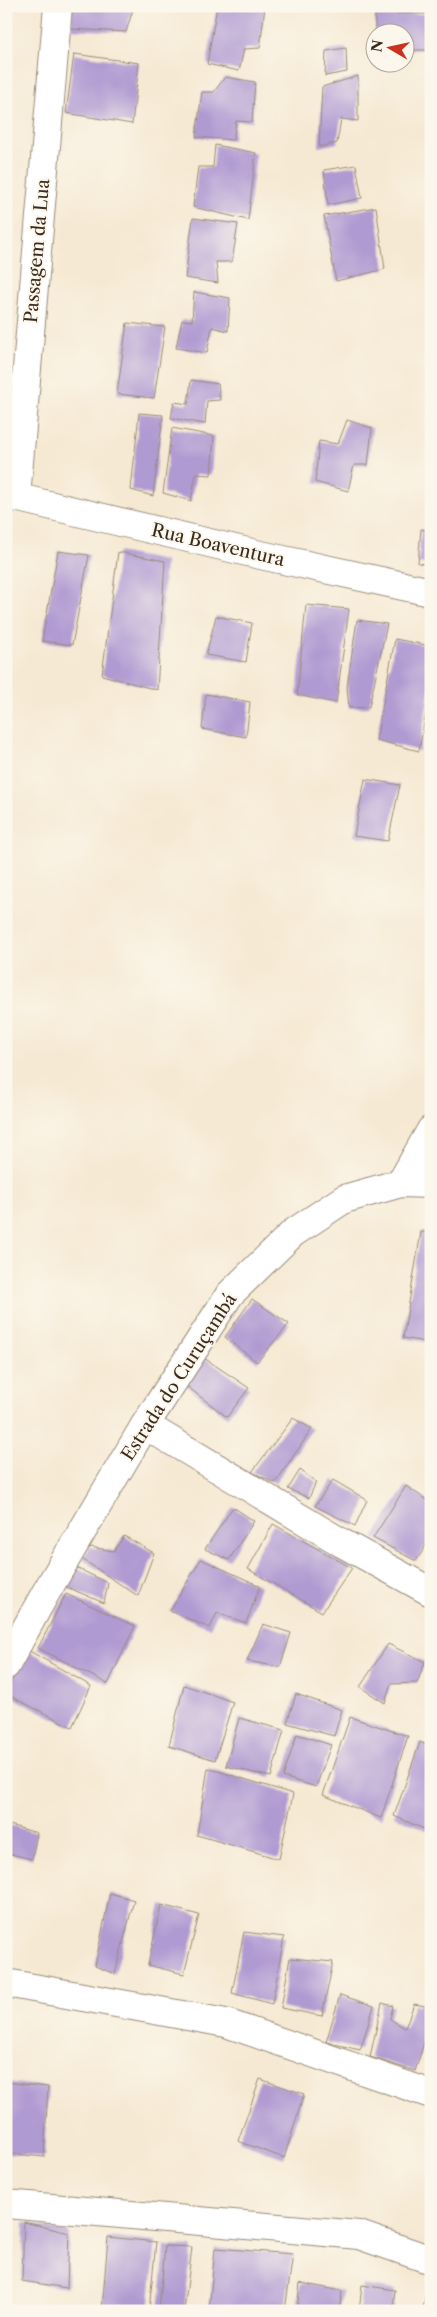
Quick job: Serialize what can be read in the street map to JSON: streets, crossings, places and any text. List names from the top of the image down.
{
  "streets": {
    "street": ["Passagem da Lua", "Rua Boaventura", "Estrada do Curuçambá"]
  },
  "crossings": [
    ["Passagem da Lua", "Rua Boaventura"]
  ],
  "north": "left"
}
